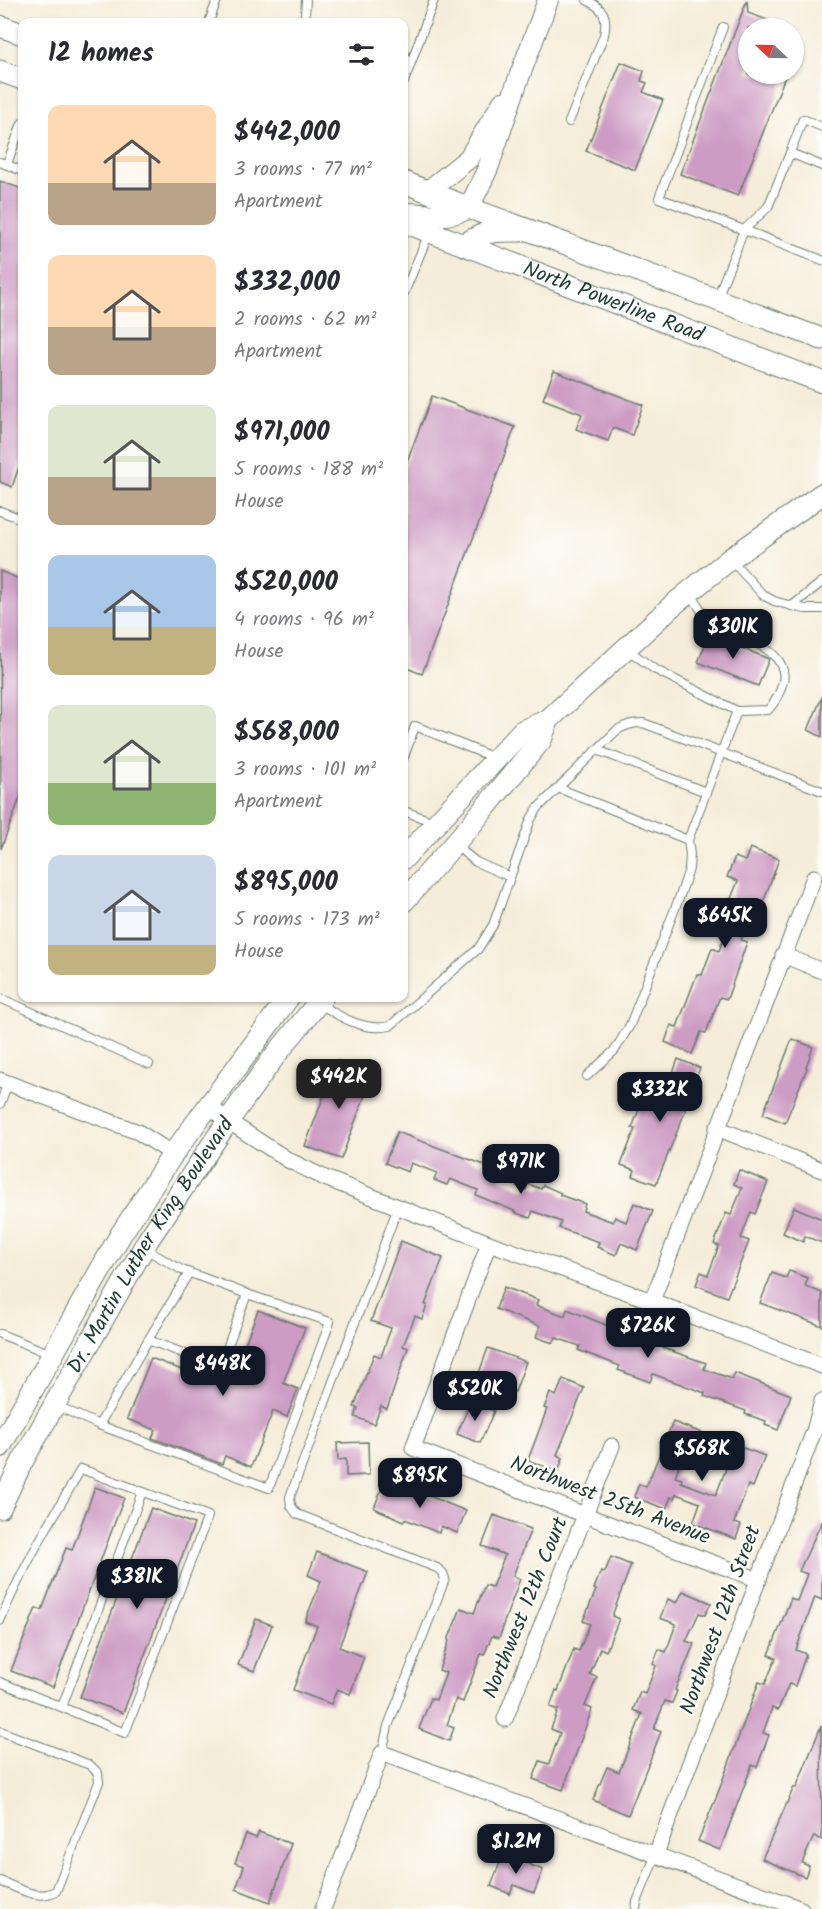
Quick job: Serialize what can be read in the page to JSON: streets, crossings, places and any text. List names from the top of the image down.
{
  "streets": {
    "main road": ["North Powerline Road", "Dr. Martin Luther King Boulevard"],
    "street": ["Northwest 25th Avenue", "Northwest 12th Court", "Northwest 12th Street"]
  },
  "crossings": [
    ["Northwest 25th Avenue", "Northwest 12th Court"],
    ["Northwest 25th Avenue", "Northwest 12th Street"]
  ],
  "north": "left",
  "page": {
    "heading": "12 homes",
    "list": [
      {
        "name": "$442,000",
        "note": "3 rooms · 77 m² · Apartment"
      },
      {
        "name": "$332,000",
        "note": "2 rooms · 62 m² · Apartment"
      },
      {
        "name": "$971,000",
        "note": "5 rooms · 188 m² · House"
      },
      {
        "name": "$520,000",
        "note": "4 rooms · 96 m² · House"
      },
      {
        "name": "$568,000",
        "note": "3 rooms · 101 m² · Apartment"
      },
      {
        "name": "$895,000",
        "note": "5 rooms · 173 m² · House"
      }
    ],
    "price": [
      "$301K",
      "$645K",
      "$442K",
      "$332K",
      "$971K",
      "$726K",
      "$448K",
      "$520K",
      "$568K",
      "$895K",
      "$381K",
      "$1.2M"
    ]
  }
}
